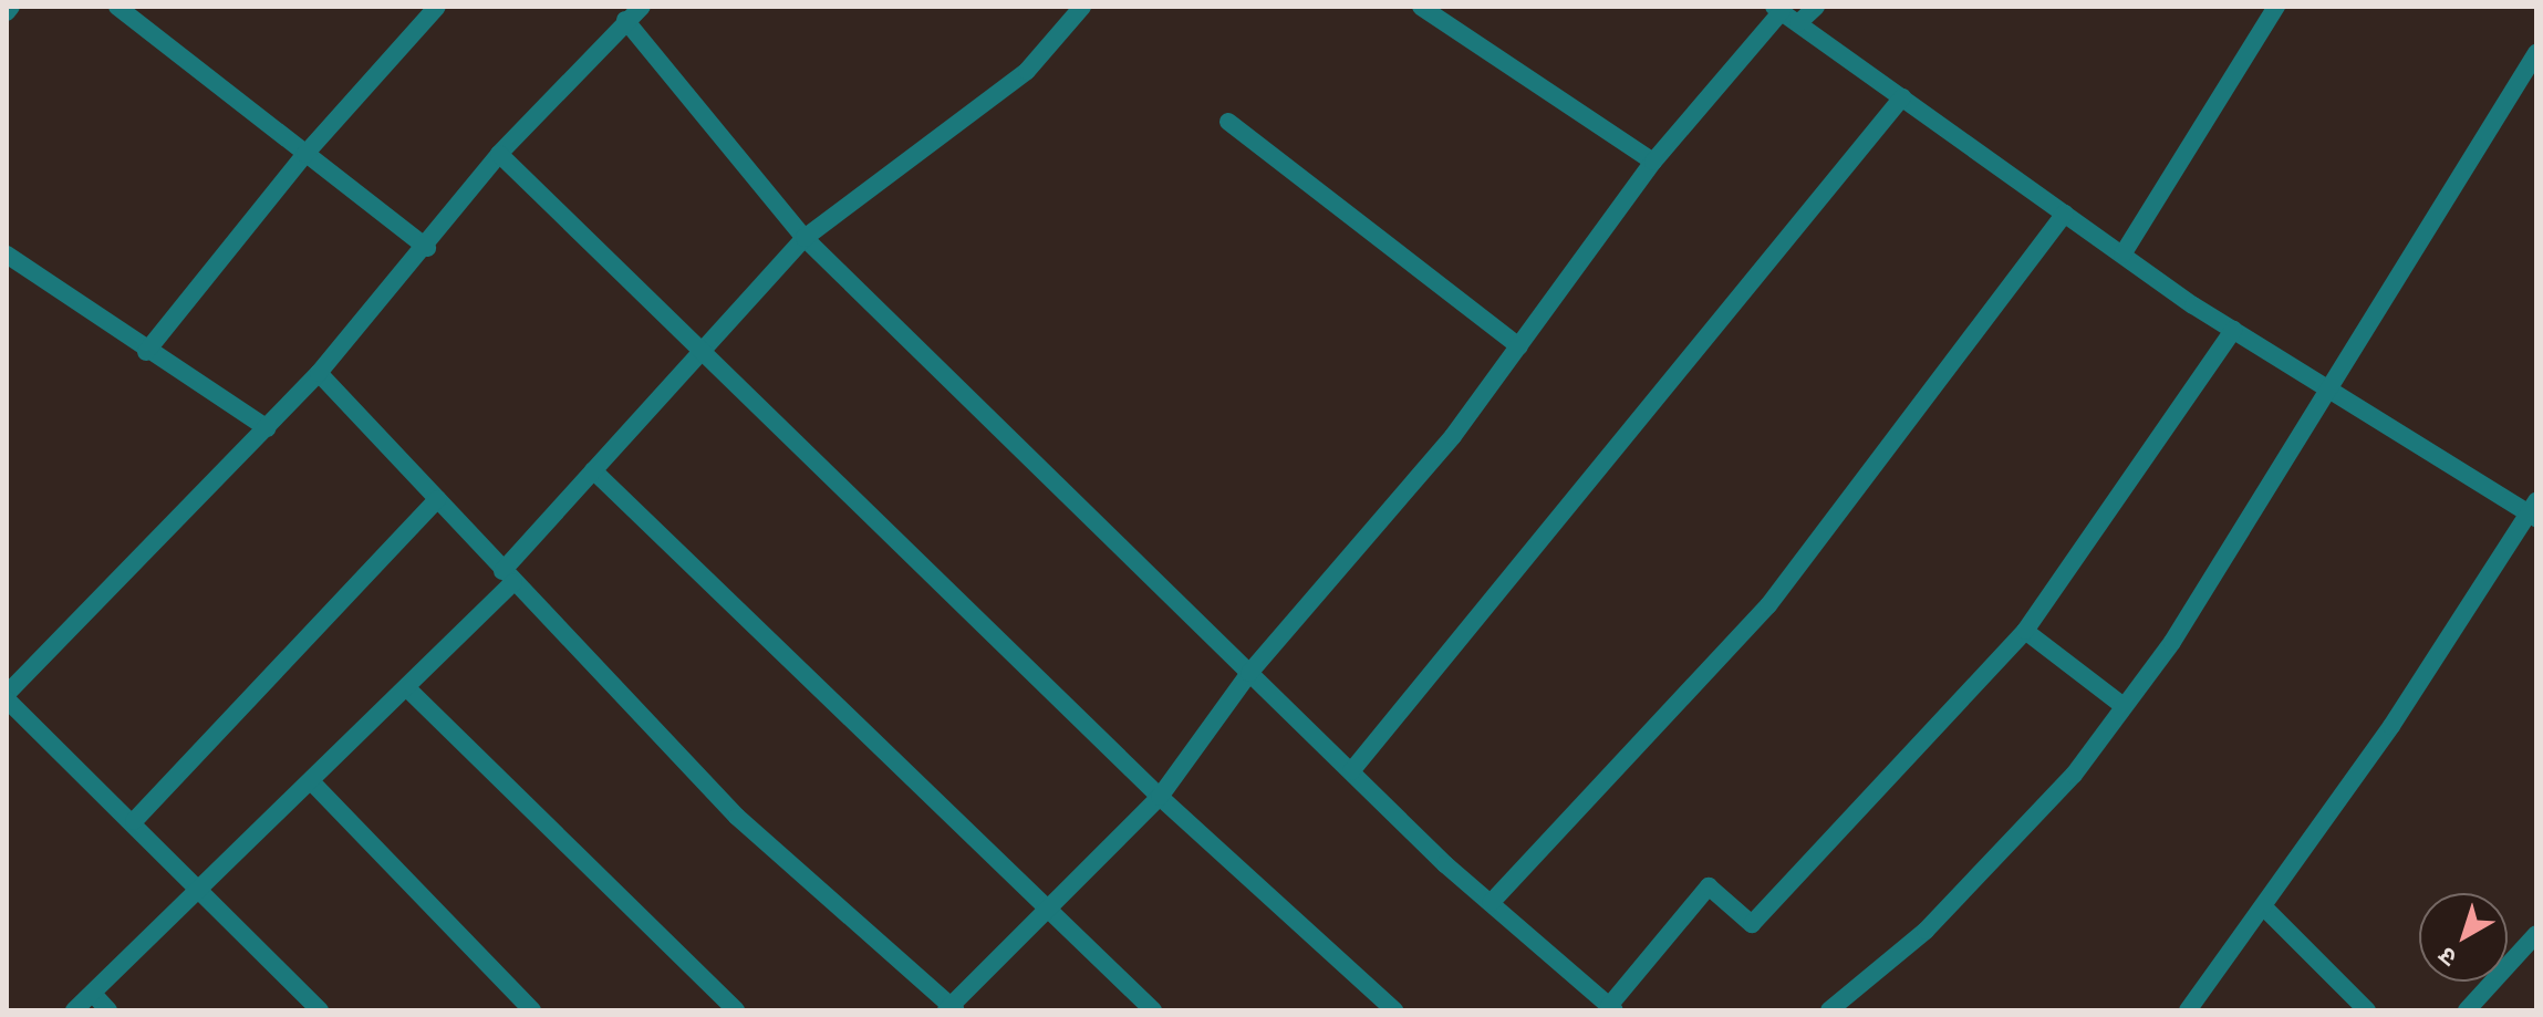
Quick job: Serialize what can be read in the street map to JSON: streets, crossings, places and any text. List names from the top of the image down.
{
  "north": "bottom left"
}
